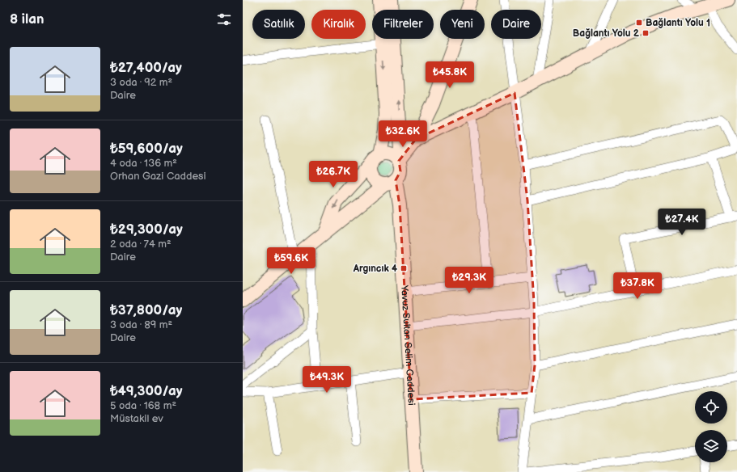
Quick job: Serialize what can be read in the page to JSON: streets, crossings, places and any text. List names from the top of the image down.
{
  "streets": {
    "street": ["Yavuz Sultan Selim Caddesi"]
  },
  "places": {
    "transit": ["Bağlantı Yolu 1", "Bağlantı Yolu 2", "Argıncık 4"]
  },
  "page": {
    "heading": "8 ilan",
    "chip": [
      "Satılık",
      "Kiralık",
      "Filtreler",
      "Yeni",
      "Daire"
    ],
    "list": [
      {
        "name": "₺27,400/ay",
        "note": "3 oda · 92 m² · Daire"
      },
      {
        "name": "₺59,600/ay",
        "note": "4 oda · 136 m² · Orhan Gazi Caddesi"
      },
      {
        "name": "₺29,300/ay",
        "note": "2 oda · 74 m² · Daire"
      },
      {
        "name": "₺37,800/ay",
        "note": "3 oda · 89 m² · Daire"
      },
      {
        "name": "₺49,300/ay",
        "note": "5 oda · 168 m² · Müstakil ev"
      }
    ],
    "price": [
      "₺45.8K",
      "₺32.6K",
      "₺26.7K",
      "₺27.4K",
      "₺59.6K",
      "₺29.3K",
      "₺37.8K",
      "₺49.3K"
    ]
  }
}
